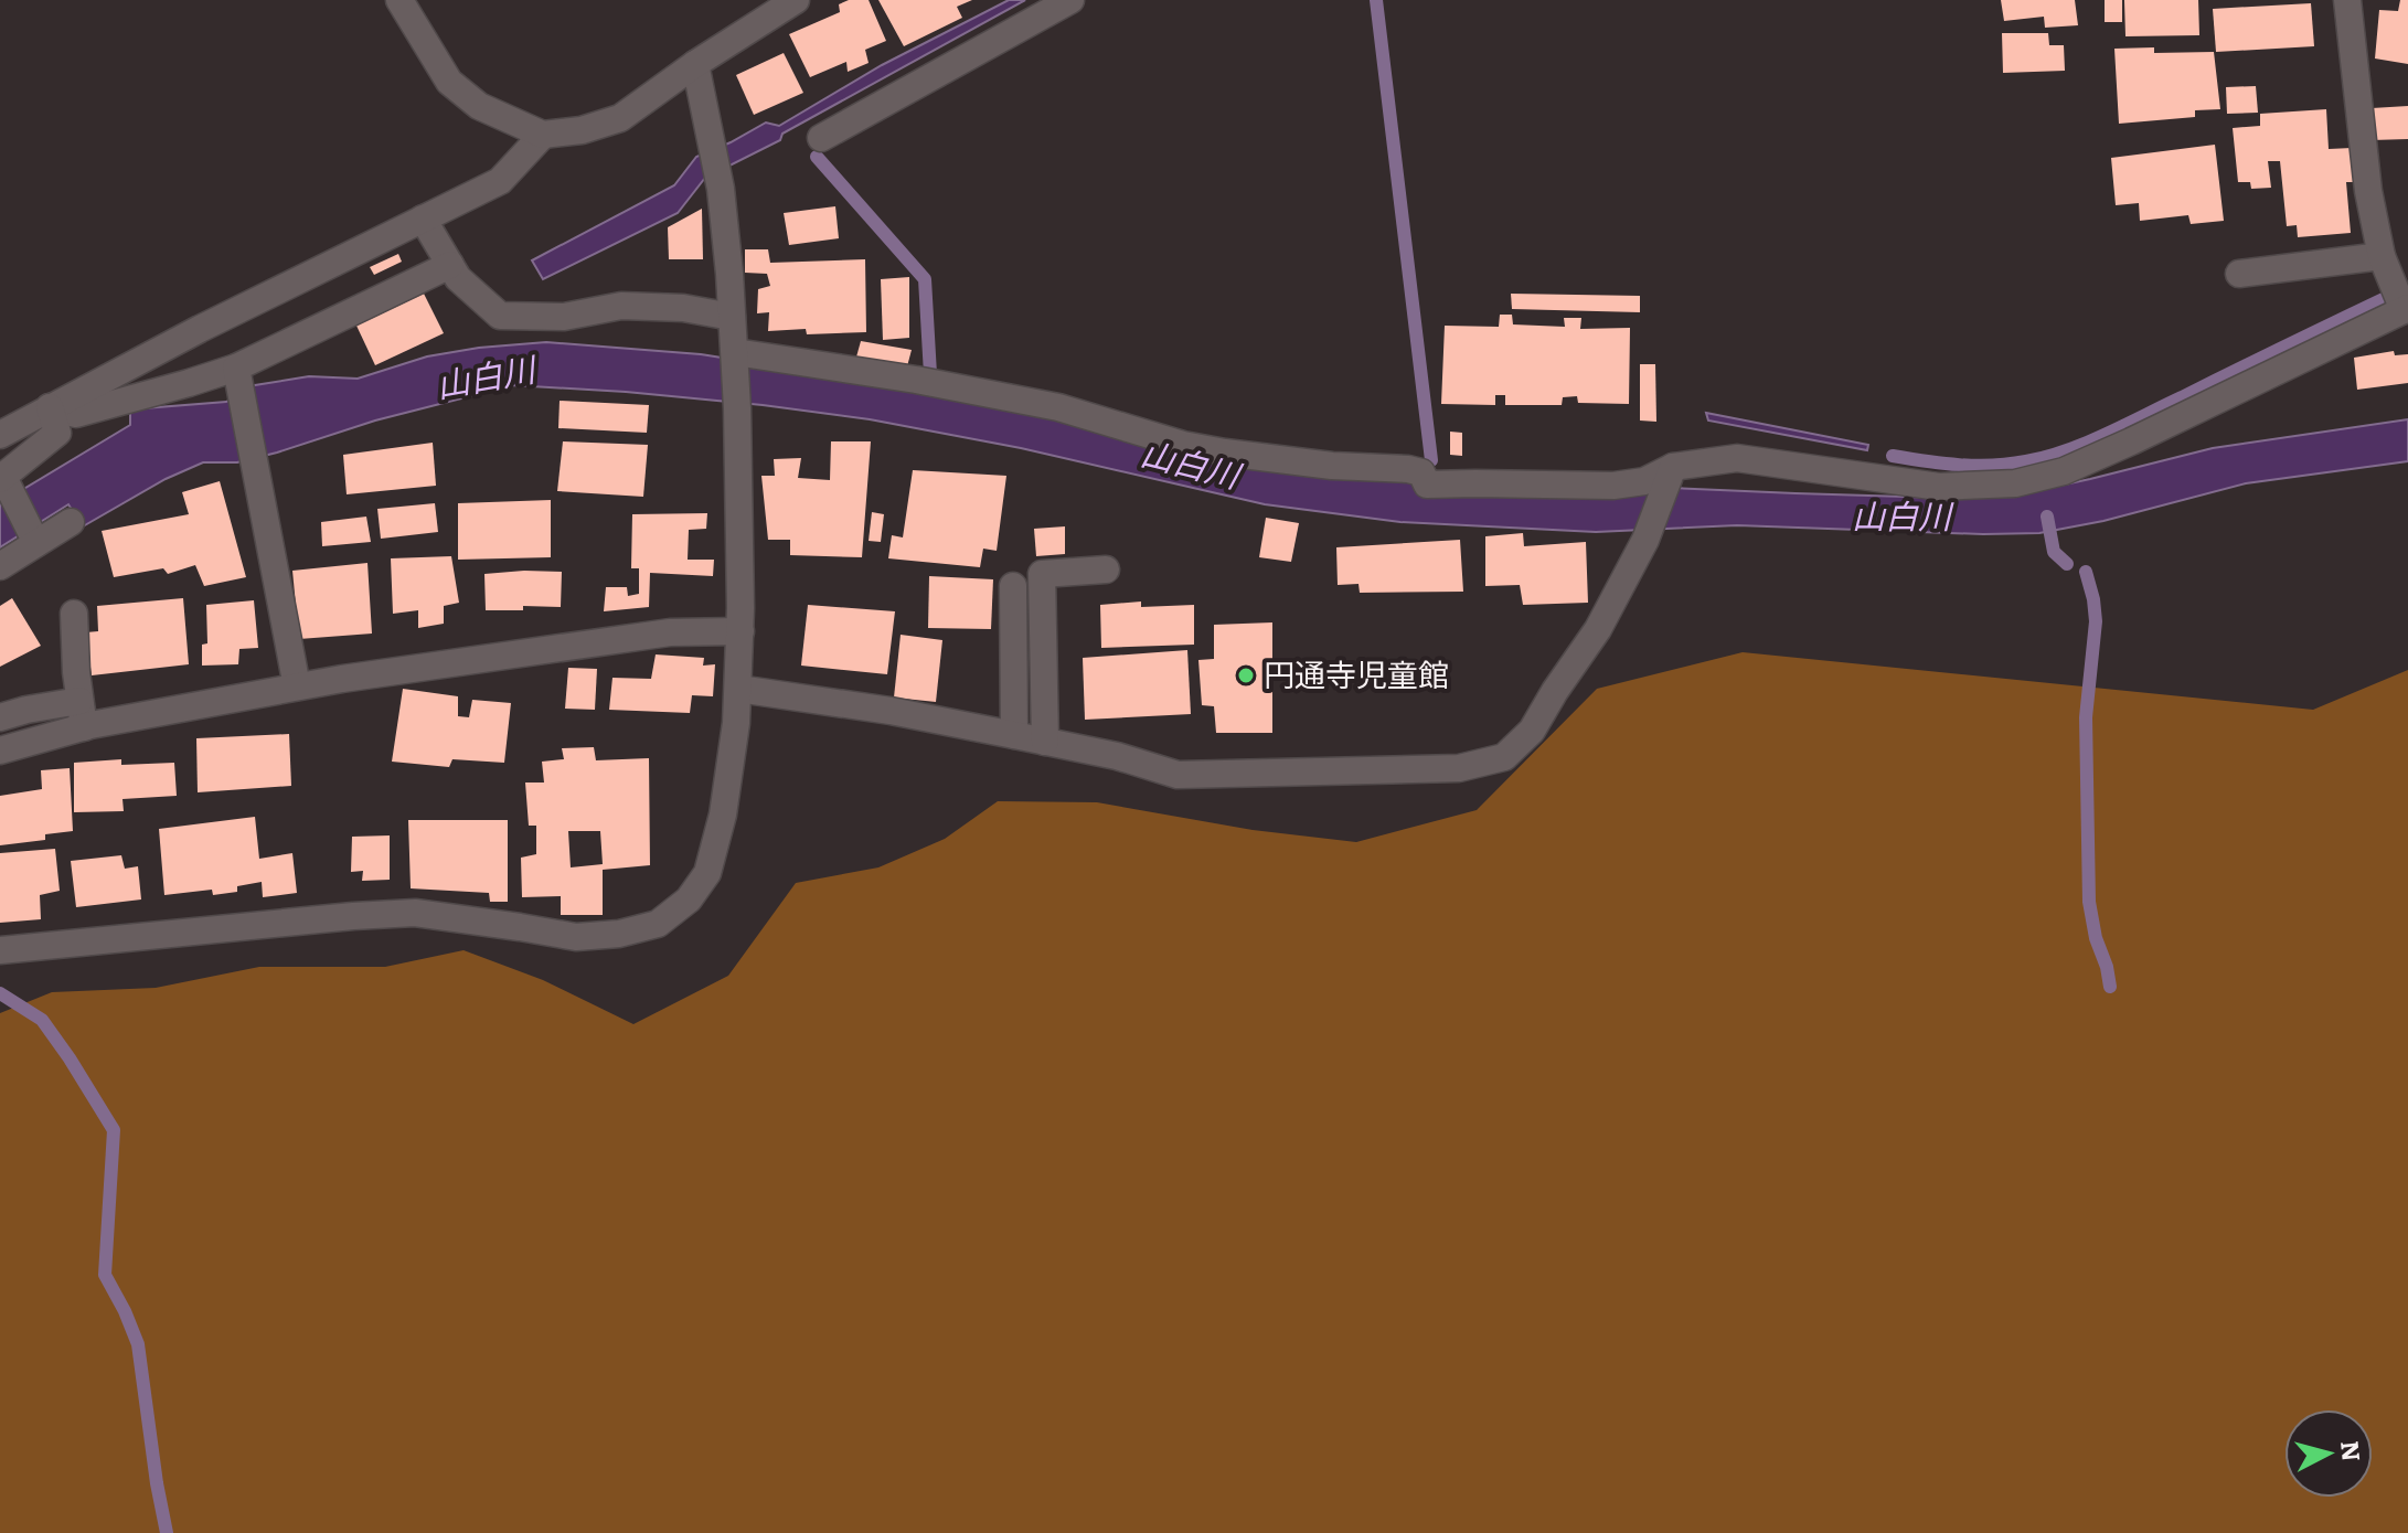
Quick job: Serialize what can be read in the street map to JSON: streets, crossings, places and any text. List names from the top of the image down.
{
  "water": ["山白川"],
  "places": ["円通寺児童館"],
  "north": "right"
}
